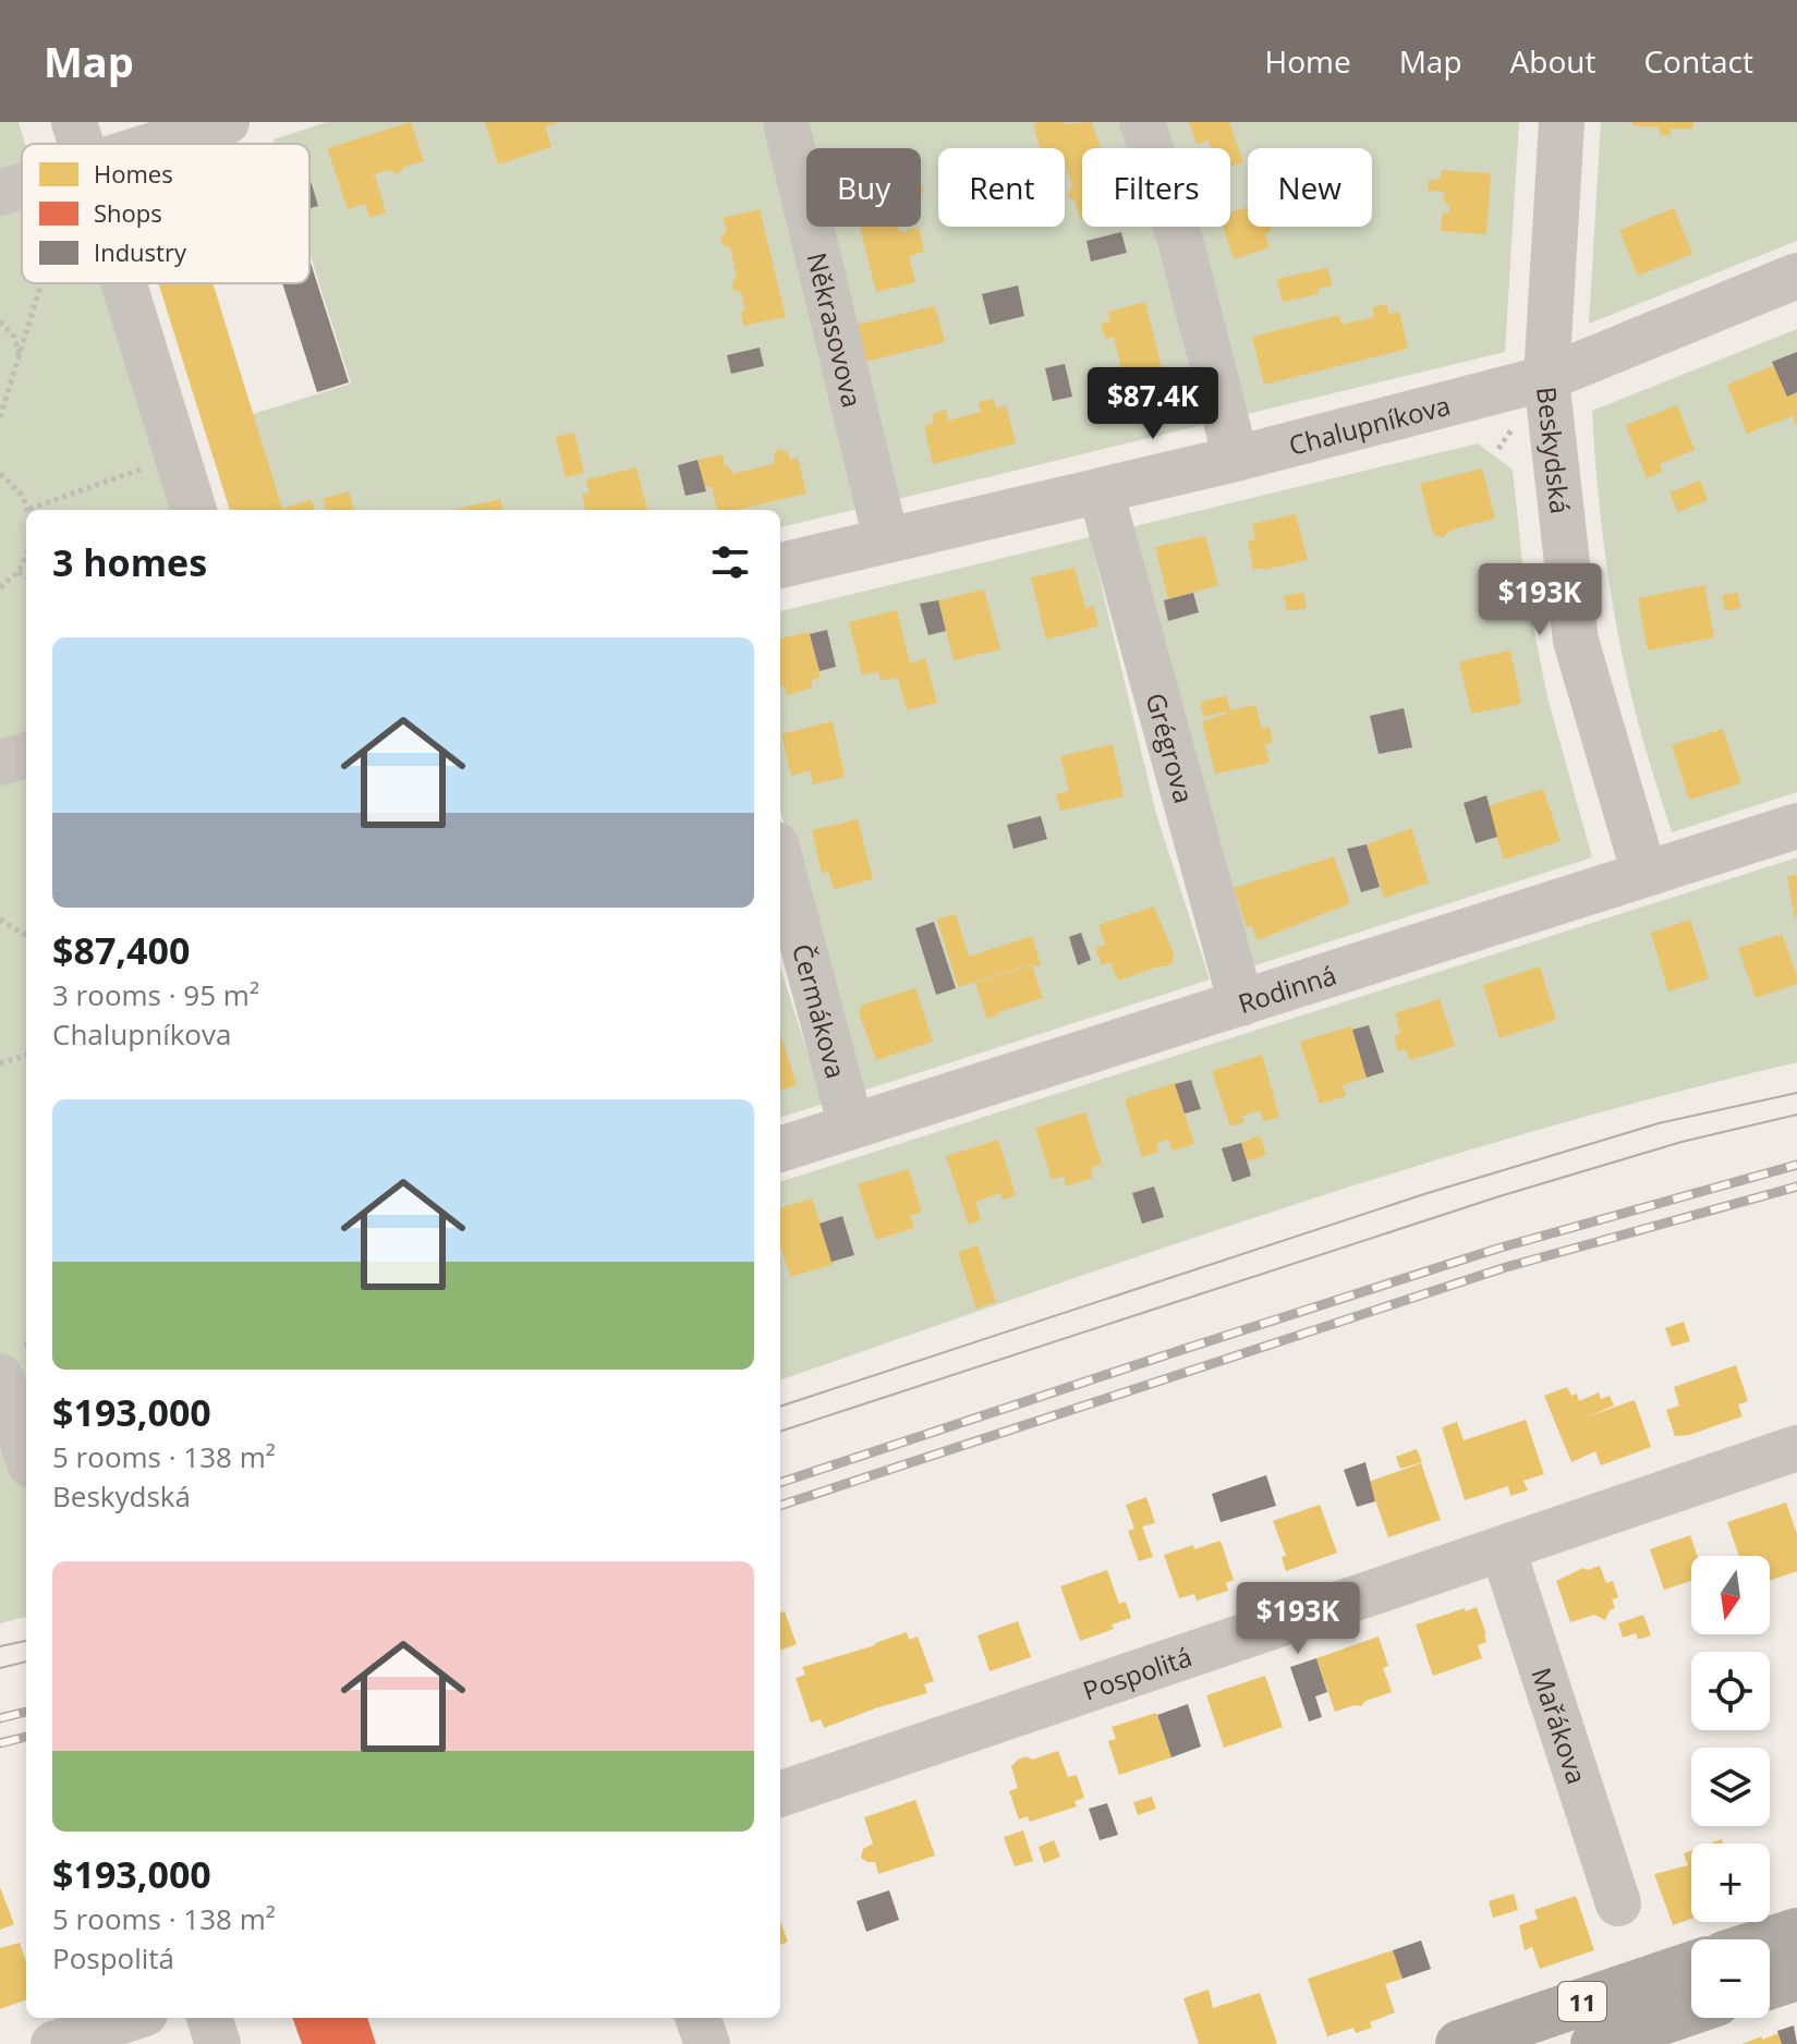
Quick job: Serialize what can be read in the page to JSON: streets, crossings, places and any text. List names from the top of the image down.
{
  "streets": {
    "highway": ["11"],
    "street": [
      "Někrasovova",
      "Chalupníkova",
      "Beskydská",
      "Grégrova",
      "Rodinná",
      "Čermákova",
      "Pospolitá",
      "Mařákova"
    ]
  },
  "crossings": [
    ["Někrasovova", "Chalupníkova"],
    ["Chalupníkova", "Beskydská"],
    ["Chalupníkova", "Grégrova"],
    ["Beskydská", "Rodinná"],
    ["Grégrova", "Rodinná"],
    ["Rodinná", "Čermákova"],
    ["Pospolitá", "Mařákova"]
  ],
  "legend": ["Homes", "Shops", "Industry"],
  "north": "bottom",
  "page": {
    "header": "Map",
    "nav": [
      "Home",
      "Map",
      "About",
      "Contact"
    ],
    "chip": [
      "Buy",
      "Rent",
      "Filters",
      "New"
    ],
    "price": ["$87.4K", "$193K", "$193K"],
    "heading": "3 homes",
    "list": [
      {
        "name": "$87,400",
        "note": "3 rooms · 95 m² · Chalupníkova"
      },
      {
        "name": "$193,000",
        "note": "5 rooms · 138 m² · Beskydská"
      },
      {
        "name": "$193,000",
        "note": "5 rooms · 138 m² · Pospolitá"
      }
    ],
    "map_buttons": ["+", "−"]
  }
}
